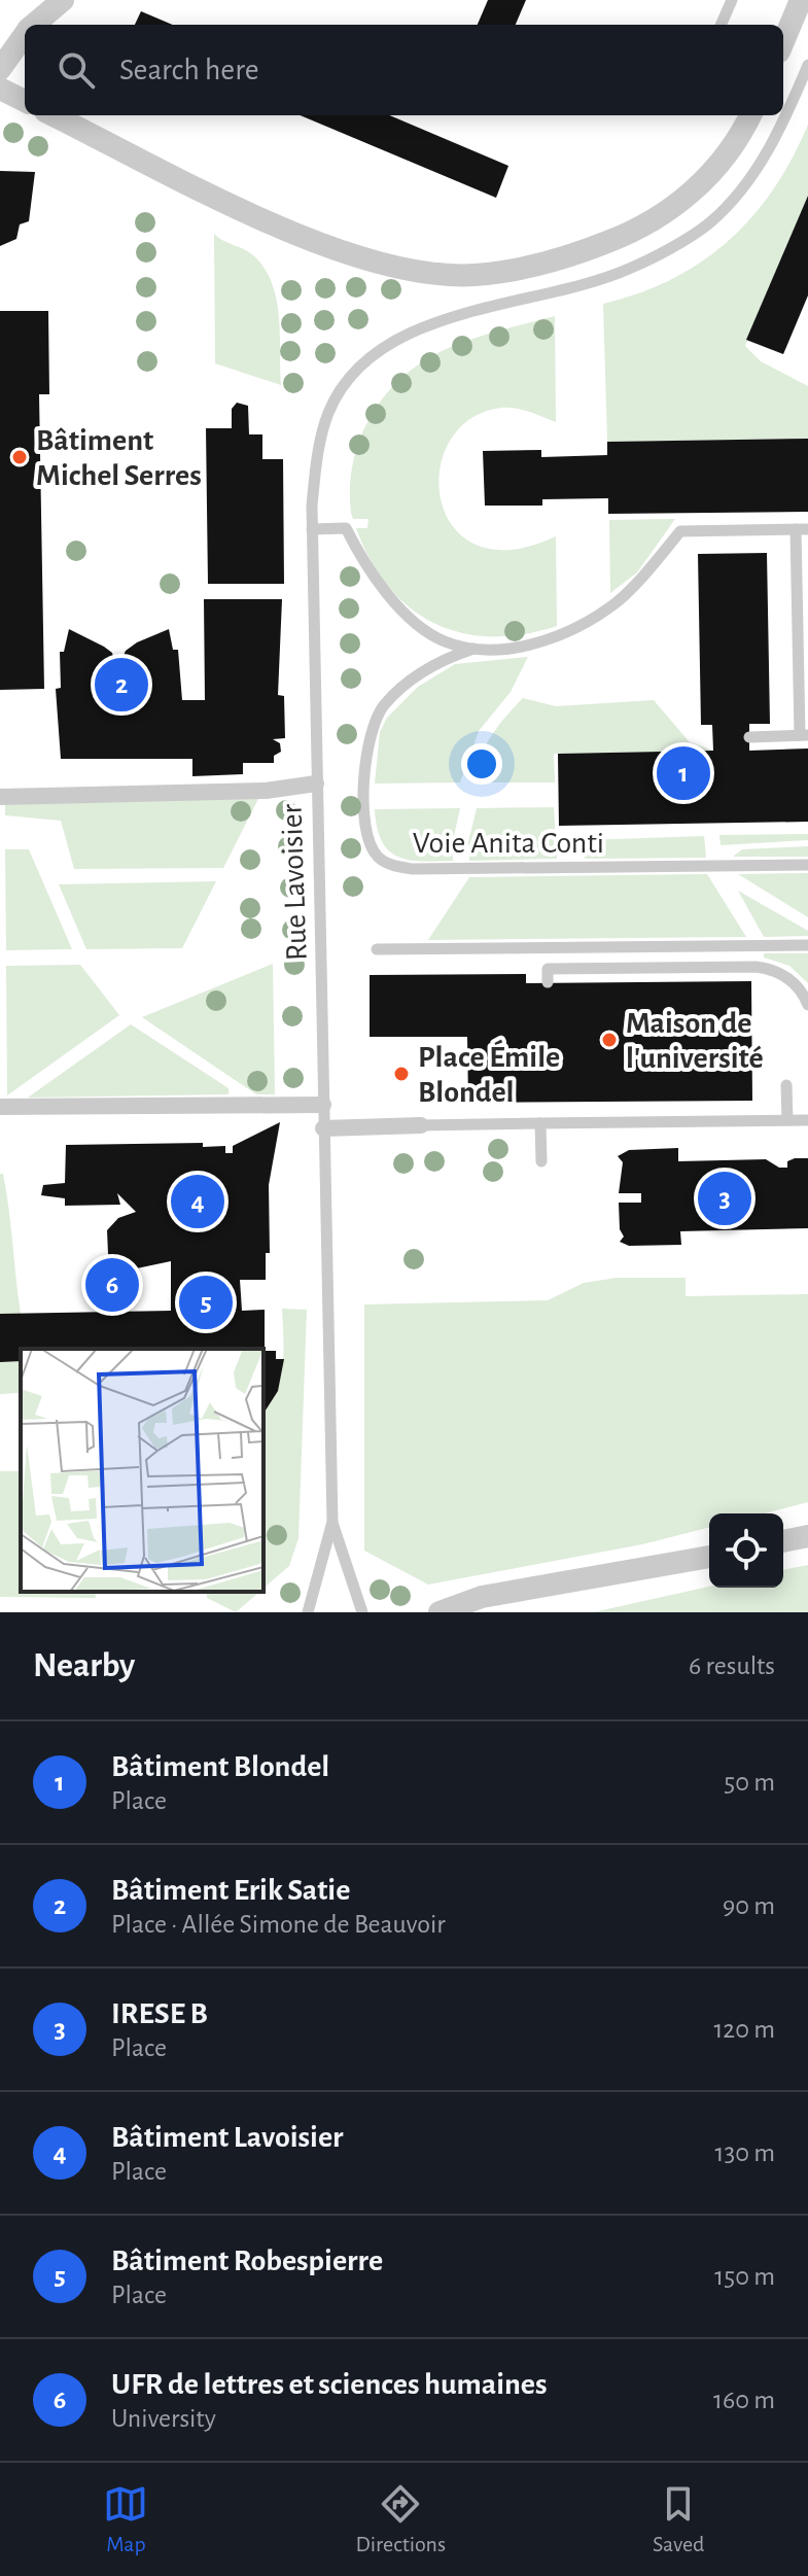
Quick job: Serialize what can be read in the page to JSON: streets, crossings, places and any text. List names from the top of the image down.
{
  "streets": {
    "lane": ["Voie Anita Conti", "Rue Lavoisier"]
  },
  "crossings": [
    ["Voie Anita Conti", "Rue Lavoisier"]
  ],
  "places": ["Bâtiment Michel Serres", "Maison de l'université", "Place Émile Blondel"],
  "page": {
    "search": "Search here",
    "pins": [
      "2",
      "1",
      "3",
      "4",
      "6",
      "5"
    ],
    "heading": ["Nearby", "6 results"],
    "list": [
      {
        "mark": "1",
        "name": "Bâtiment Blondel",
        "note": "Place",
        "value": "50 m"
      },
      {
        "mark": "2",
        "name": "Bâtiment Erik Satie",
        "note": "Place · Allée Simone de Beauvoir",
        "value": "90 m"
      },
      {
        "mark": "3",
        "name": "IRESE B",
        "note": "Place",
        "value": "120 m"
      },
      {
        "mark": "4",
        "name": "Bâtiment Lavoisier",
        "note": "Place",
        "value": "130 m"
      },
      {
        "mark": "5",
        "name": "Bâtiment Robespierre",
        "note": "Place",
        "value": "150 m"
      },
      {
        "mark": "6",
        "name": "UFR de lettres et sciences humaines",
        "note": "University",
        "value": "160 m"
      }
    ],
    "nav": ["Map", "Directions", "Saved"]
  }
}
